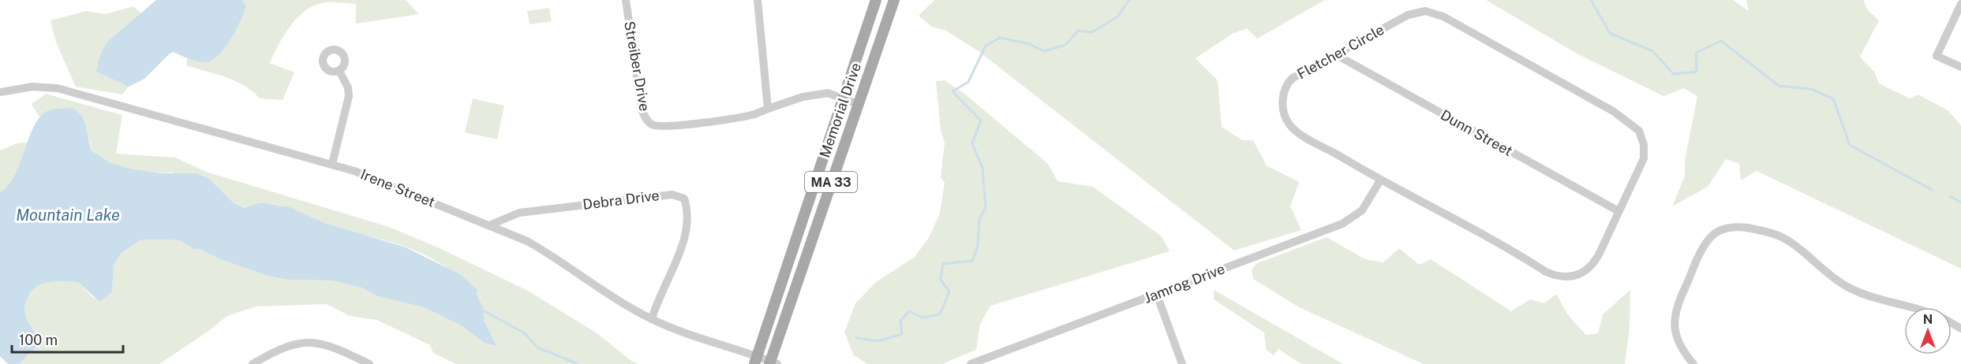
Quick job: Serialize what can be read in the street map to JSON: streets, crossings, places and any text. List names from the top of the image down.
{
  "streets": {
    "main road": ["Memorial Drive", "MA 33"],
    "street": [
      "Fletcher Circle",
      "Streiber Drive",
      "Dunn Street",
      "Irene Street",
      "Debra Drive",
      "Jamrog Drive"
    ]
  },
  "crossings": [
    ["Fletcher Circle", "Dunn Street"],
    ["Fletcher Circle", "Jamrog Drive"],
    ["Streiber Drive", "Memorial Drive"],
    ["Memorial Drive", "Irene Street"],
    ["Irene Street", "Debra Drive"]
  ],
  "water": ["Mountain Lake"],
  "scale_bar": "100 m",
  "north": "top"
}
